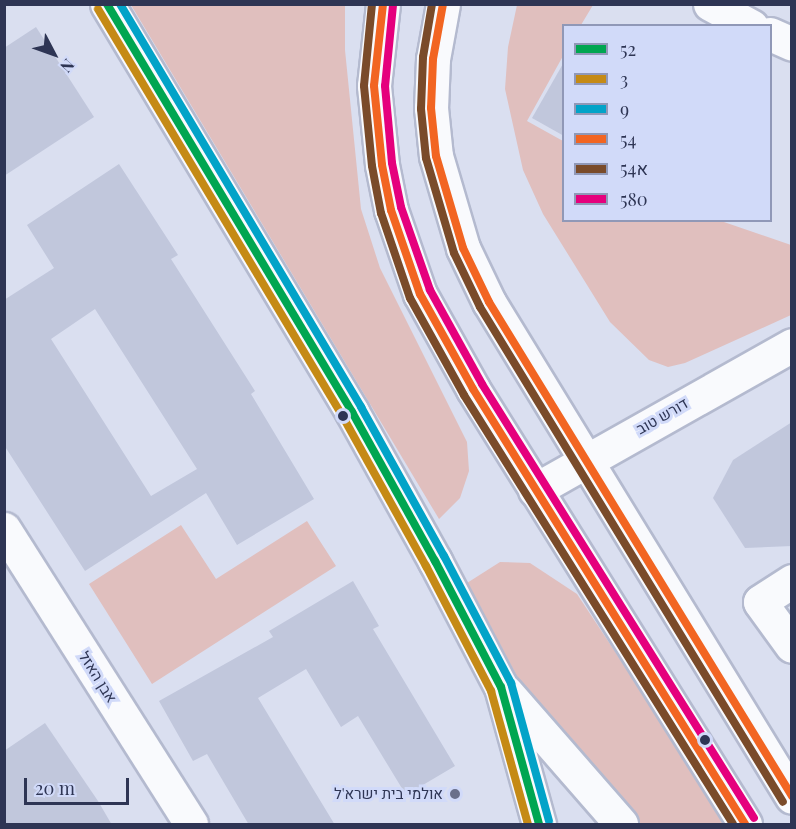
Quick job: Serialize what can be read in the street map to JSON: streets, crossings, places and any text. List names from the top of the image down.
{
  "streets": {
    "street": ["דורש טוב", "אבן האזל"]
  },
  "places": ["אולמי בית ישרא'ל"],
  "lines": [
    "transit line 52",
    "transit line 9",
    "transit line 54",
    "transit line 54א",
    "transit line 580",
    "transit line 3"
  ],
  "legend": [
    "52",
    "3",
    "9",
    "54",
    "54א",
    "580"
  ],
  "scale_bar": "20 m",
  "north": "bottom right"
}
